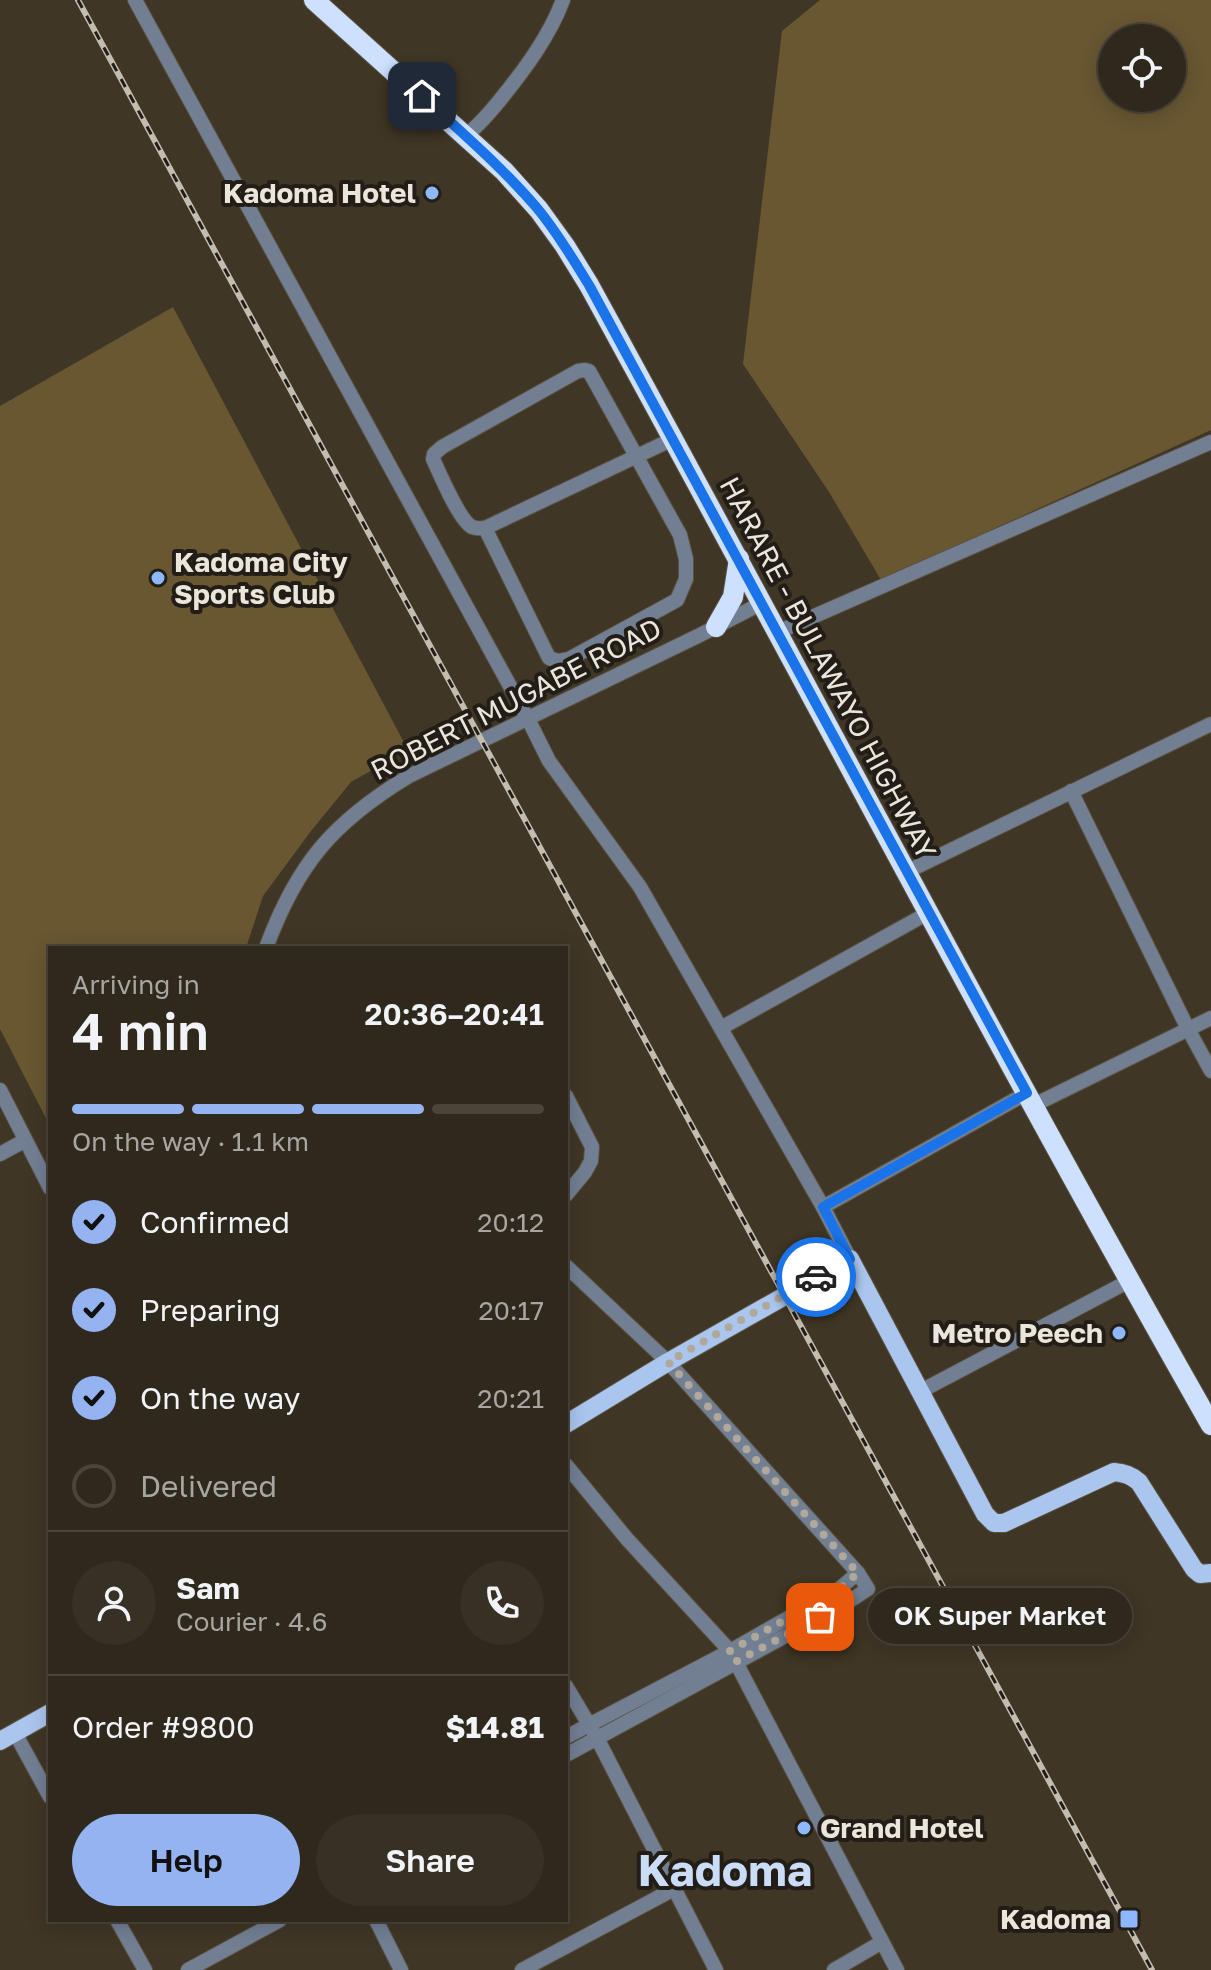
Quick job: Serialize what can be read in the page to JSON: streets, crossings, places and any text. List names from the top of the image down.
{
  "streets": {
    "highway": ["HARARE - BULAWAYO HIGHWAY"],
    "street": ["ROBERT MUGABE ROAD"]
  },
  "crossings": [
    ["HARARE - BULAWAYO HIGHWAY", "ROBERT MUGABE ROAD"]
  ],
  "districts": ["Kadoma"],
  "places": {
    "other": [
      "Kadoma Hotel",
      "Kadoma City Sports Club",
      "Metro Peech",
      "OK Super Market",
      "Grand Hotel"
    ],
    "transit": ["Kadoma"]
  },
  "page": {
    "heading": ["4 min", "Arriving in", "20:36–20:41"],
    "panel": [
      "Sam",
      "Courier · 4.6",
      "Order #9800",
      "$14.81"
    ],
    "bar": "On the way · 1.1 km",
    "list": [
      ["Confirmed", "20:12"],
      ["Preparing", "20:17"],
      ["On the way", "20:21"],
      "Delivered"
    ],
    "bubble": "OK Super Market",
    "buttons": ["Help", "Share"]
  }
}
